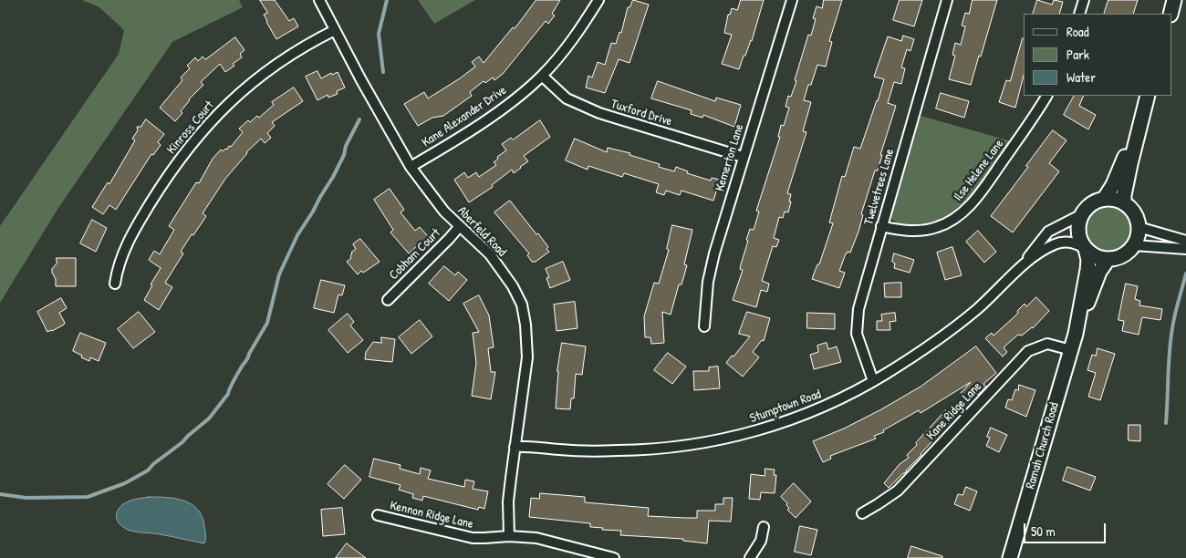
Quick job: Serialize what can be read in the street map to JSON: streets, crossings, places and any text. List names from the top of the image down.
{
  "streets": {
    "main road": ["Ramah Church Road"],
    "street": [
      "Tuxford Drive",
      "Kane Alexander Drive",
      "Kinross Court",
      "Kemerton Lane",
      "Ilse Helene Lane",
      "Twelvetrees Lane",
      "Aberfeld Road",
      "Cobham Court",
      "Stumptown Road",
      "Kane Ridge Lane",
      "Kennon Ridge Lane"
    ]
  },
  "crossings": [
    ["Tuxford Drive", "Kane Alexander Drive"],
    ["Tuxford Drive", "Kemerton Lane"],
    ["Kane Alexander Drive", "Aberfeld Road"],
    ["Kinross Court", "Aberfeld Road"],
    ["Ilse Helene Lane", "Twelvetrees Lane"],
    ["Twelvetrees Lane", "Stumptown Road"],
    ["Aberfeld Road", "Cobham Court"],
    ["Aberfeld Road", "Stumptown Road"],
    ["Aberfeld Road", "Kennon Ridge Lane"],
    ["Stumptown Road", "Ramah Church Road"],
    ["Kane Ridge Lane", "Ramah Church Road"]
  ],
  "legend": ["Road", "Park", "Water"],
  "scale_bar": "50 m"
}
